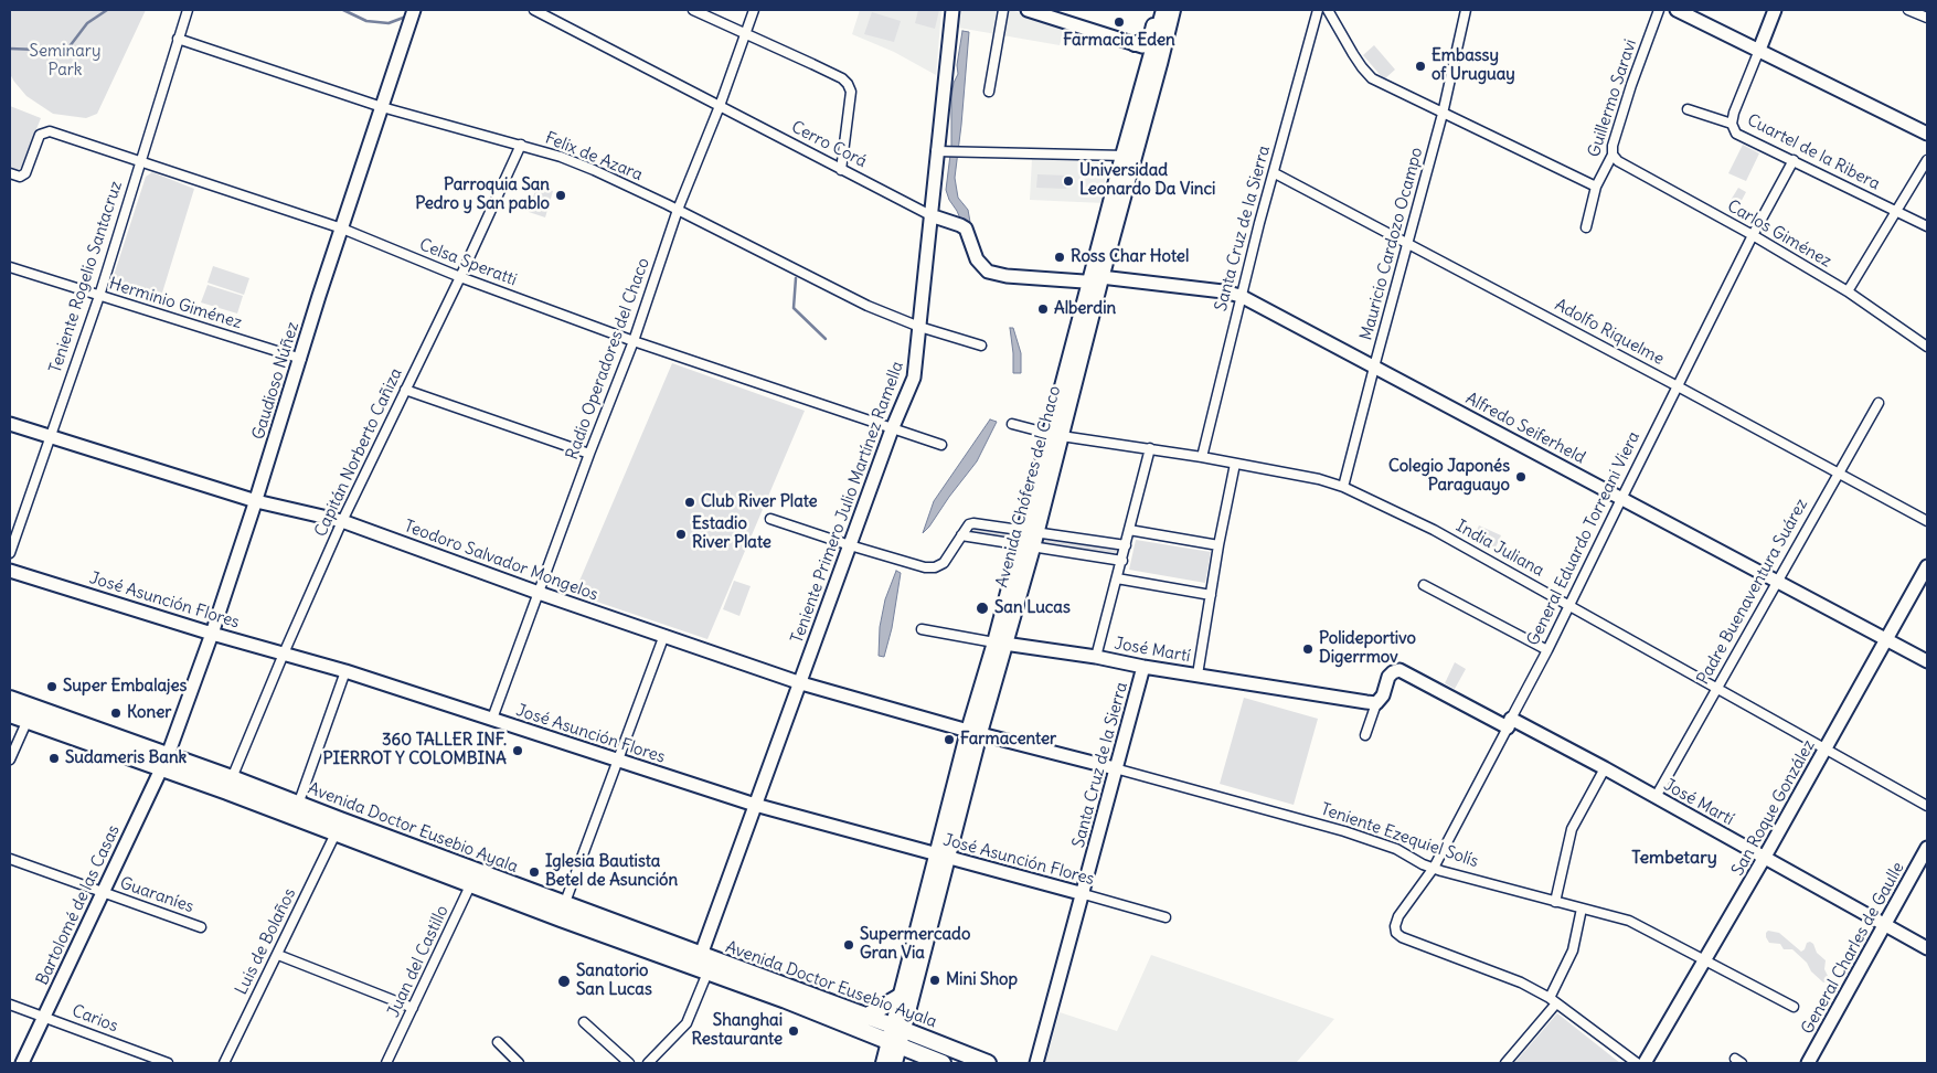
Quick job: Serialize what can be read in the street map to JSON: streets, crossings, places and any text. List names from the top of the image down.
{
  "streets": {
    "highway": ["Avenida Doctor Eusebio Ayala"],
    "main road": ["Avenida Chóferes del Chaco"],
    "street": [
      "Guillermo Saravi",
      "Cerro Corá",
      "Cuartel de la Ribera",
      "Felix de Azara",
      "Santa Cruz de la Sierra",
      "Carlos Giménez",
      "Mauricio Cardozo Ocampo",
      "Celsa Speratti",
      "Teniente Rogelio Santacruz",
      "Herminio Giménez",
      "Adolfo Riquelme",
      "Radio Operadores del Chaco",
      "Gaudioso Núñez",
      "Alfredo Seiferheld",
      "Capitán Norberto Cañiza",
      "Teniente Primero Julio Martínez Ramella",
      "General Eduardo Torreani Viera",
      "India Juliana",
      "Teodoro Salvador Mongelos",
      "Padre Buenaventura Suárez",
      "José Asunción Flores",
      "José Martí",
      "San Roque González",
      "Teniente Ezequiel Solís",
      "Guaraníes",
      "Bartolomé de las Casas",
      "Luis de Bolaños",
      "General Charles de Gaulle",
      "Juan del Castillo",
      "Carios"
    ]
  },
  "crossings": [
    ["Guillermo Saravi", "Carlos Giménez"],
    ["Cerro Corá", "Radio Operadores del Chaco"],
    ["Cerro Corá", "Alfredo Seiferheld"],
    ["Cerro Corá", "Avenida Chóferes del Chaco"],
    ["Cerro Corá", "Teniente Primero Julio Martínez Ramella"],
    ["Cuartel de la Ribera", "General Eduardo Torreani Viera"],
    ["Felix de Azara", "Teniente Rogelio Santacruz"],
    ["Felix de Azara", "Radio Operadores del Chaco"],
    ["Felix de Azara", "Gaudioso Núñez"],
    ["Felix de Azara", "Capitán Norberto Cañiza"],
    ["Felix de Azara", "Teniente Primero Julio Martínez Ramella"],
    ["Santa Cruz de la Sierra", "Adolfo Riquelme"],
    ["Santa Cruz de la Sierra", "Alfredo Seiferheld"],
    ["Santa Cruz de la Sierra", "India Juliana"],
    ["Santa Cruz de la Sierra", "José Asunción Flores"],
    ["Santa Cruz de la Sierra", "José Martí"],
    ["Santa Cruz de la Sierra", "Teniente Ezequiel Solís"],
    ["Carlos Giménez", "General Eduardo Torreani Viera"],
    ["Mauricio Cardozo Ocampo", "Adolfo Riquelme"],
    ["Mauricio Cardozo Ocampo", "Alfredo Seiferheld"],
    ["Mauricio Cardozo Ocampo", "India Juliana"],
    ["Celsa Speratti", "Teniente Rogelio Santacruz"],
    ["Celsa Speratti", "Radio Operadores del Chaco"],
    ["Celsa Speratti", "Gaudioso Núñez"],
    ["Celsa Speratti", "Capitán Norberto Cañiza"],
    ["Celsa Speratti", "Teniente Primero Julio Martínez Ramella"],
    ["Teniente Rogelio Santacruz", "Herminio Giménez"],
    ["Teniente Rogelio Santacruz", "Teodoro Salvador Mongelos"],
    ["Herminio Giménez", "Gaudioso Núñez"],
    ["Adolfo Riquelme", "General Eduardo Torreani Viera"],
    ["Adolfo Riquelme", "Padre Buenaventura Suárez"],
    ["Radio Operadores del Chaco", "Teodoro Salvador Mongelos"],
    ["Radio Operadores del Chaco", "José Asunción Flores"],
    ["Gaudioso Núñez", "Teodoro Salvador Mongelos"],
    ["Gaudioso Núñez", "José Asunción Flores"],
    ["Gaudioso Núñez", "Avenida Doctor Eusebio Ayala"],
    ["Gaudioso Núñez", "Bartolomé de las Casas"],
    ["Alfredo Seiferheld", "Avenida Chóferes del Chaco"],
    ["Alfredo Seiferheld", "General Eduardo Torreani Viera"],
    ["Alfredo Seiferheld", "Padre Buenaventura Suárez"],
    ["Alfredo Seiferheld", "San Roque González"],
    ["Capitán Norberto Cañiza", "Teodoro Salvador Mongelos"],
    ["Capitán Norberto Cañiza", "José Asunción Flores"],
    ["Capitán Norberto Cañiza", "Avenida Doctor Eusebio Ayala"],
    ["Avenida Chóferes del Chaco", "India Juliana"],
    ["Avenida Chóferes del Chaco", "Teodoro Salvador Mongelos"],
    ["Avenida Chóferes del Chaco", "José Asunción Flores"],
    ["Avenida Chóferes del Chaco", "José Martí"],
    ["Avenida Chóferes del Chaco", "Avenida Doctor Eusebio Ayala"],
    ["Avenida Chóferes del Chaco", "Teniente Ezequiel Solís"],
    ["Teniente Primero Julio Martínez Ramella", "Teodoro Salvador Mongelos"],
    ["Teniente Primero Julio Martínez Ramella", "José Asunción Flores"],
    ["Teniente Primero Julio Martínez Ramella", "Avenida Doctor Eusebio Ayala"],
    ["General Eduardo Torreani Viera", "India Juliana"],
    ["General Eduardo Torreani Viera", "José Martí"],
    ["General Eduardo Torreani Viera", "Teniente Ezequiel Solís"],
    ["India Juliana", "Padre Buenaventura Suárez"],
    ["India Juliana", "San Roque González"],
    ["Teodoro Salvador Mongelos", "Teniente Ezequiel Solís"],
    ["Padre Buenaventura Suárez", "José Martí"],
    ["José Martí", "San Roque González"],
    ["José Martí", "General Charles de Gaulle"],
    ["San Roque González", "Teniente Ezequiel Solís"],
    ["Avenida Doctor Eusebio Ayala", "Bartolomé de las Casas"],
    ["Avenida Doctor Eusebio Ayala", "Luis de Bolaños"],
    ["Avenida Doctor Eusebio Ayala", "Juan del Castillo"],
    ["Guaraníes", "Bartolomé de las Casas"],
    ["Bartolomé de las Casas", "Carios"]
  ],
  "districts": ["Tembetary"],
  "parks": ["Seminary Park"],
  "places": [
    "Farmacia Eden",
    "Embassy of Uruguay",
    "Universidad Leonardo Da Vinci",
    "Parroquia San Pedro y San pablo",
    "Ross Char Hotel",
    "Alberdin",
    "Colegio Japonés Paraguayo",
    "Club River Plate",
    "Estadio River Plate",
    "San Lucas",
    "Polideportivo Digerrmov",
    "Super Embalajes",
    "Koner",
    "Farmacenter",
    "360 TALLER INF. PIERROT Y COLOMBINA",
    "Sudameris Bank",
    "Iglesia Bautista Betel de Asunción",
    "Supermercado Gran Via",
    "Mini Shop",
    "Sanatorio San Lucas",
    "Shanghai Restaurante"
  ]
}
